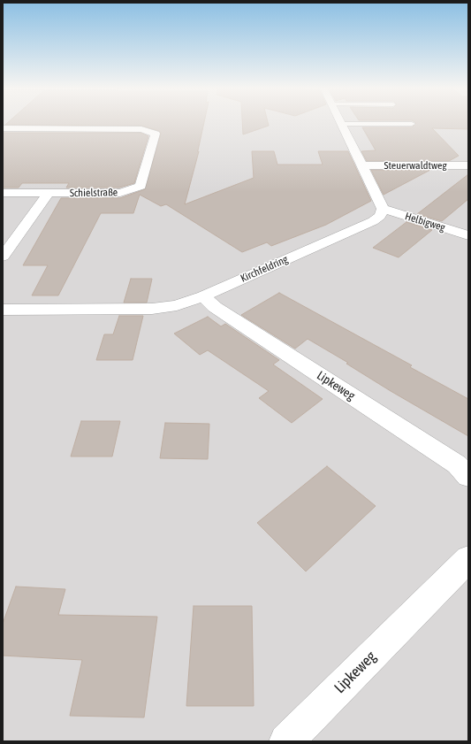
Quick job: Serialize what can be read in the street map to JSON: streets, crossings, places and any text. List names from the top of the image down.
{
  "streets": {
    "street": [
      "Steuerwaldtweg",
      "Schielstraße",
      "Helbigweg",
      "Kirchfeldring",
      "Lipkeweg"
    ]
  },
  "crossings": [
    ["Helbigweg", "Kirchfeldring"],
    ["Kirchfeldring", "Lipkeweg"]
  ]
}
